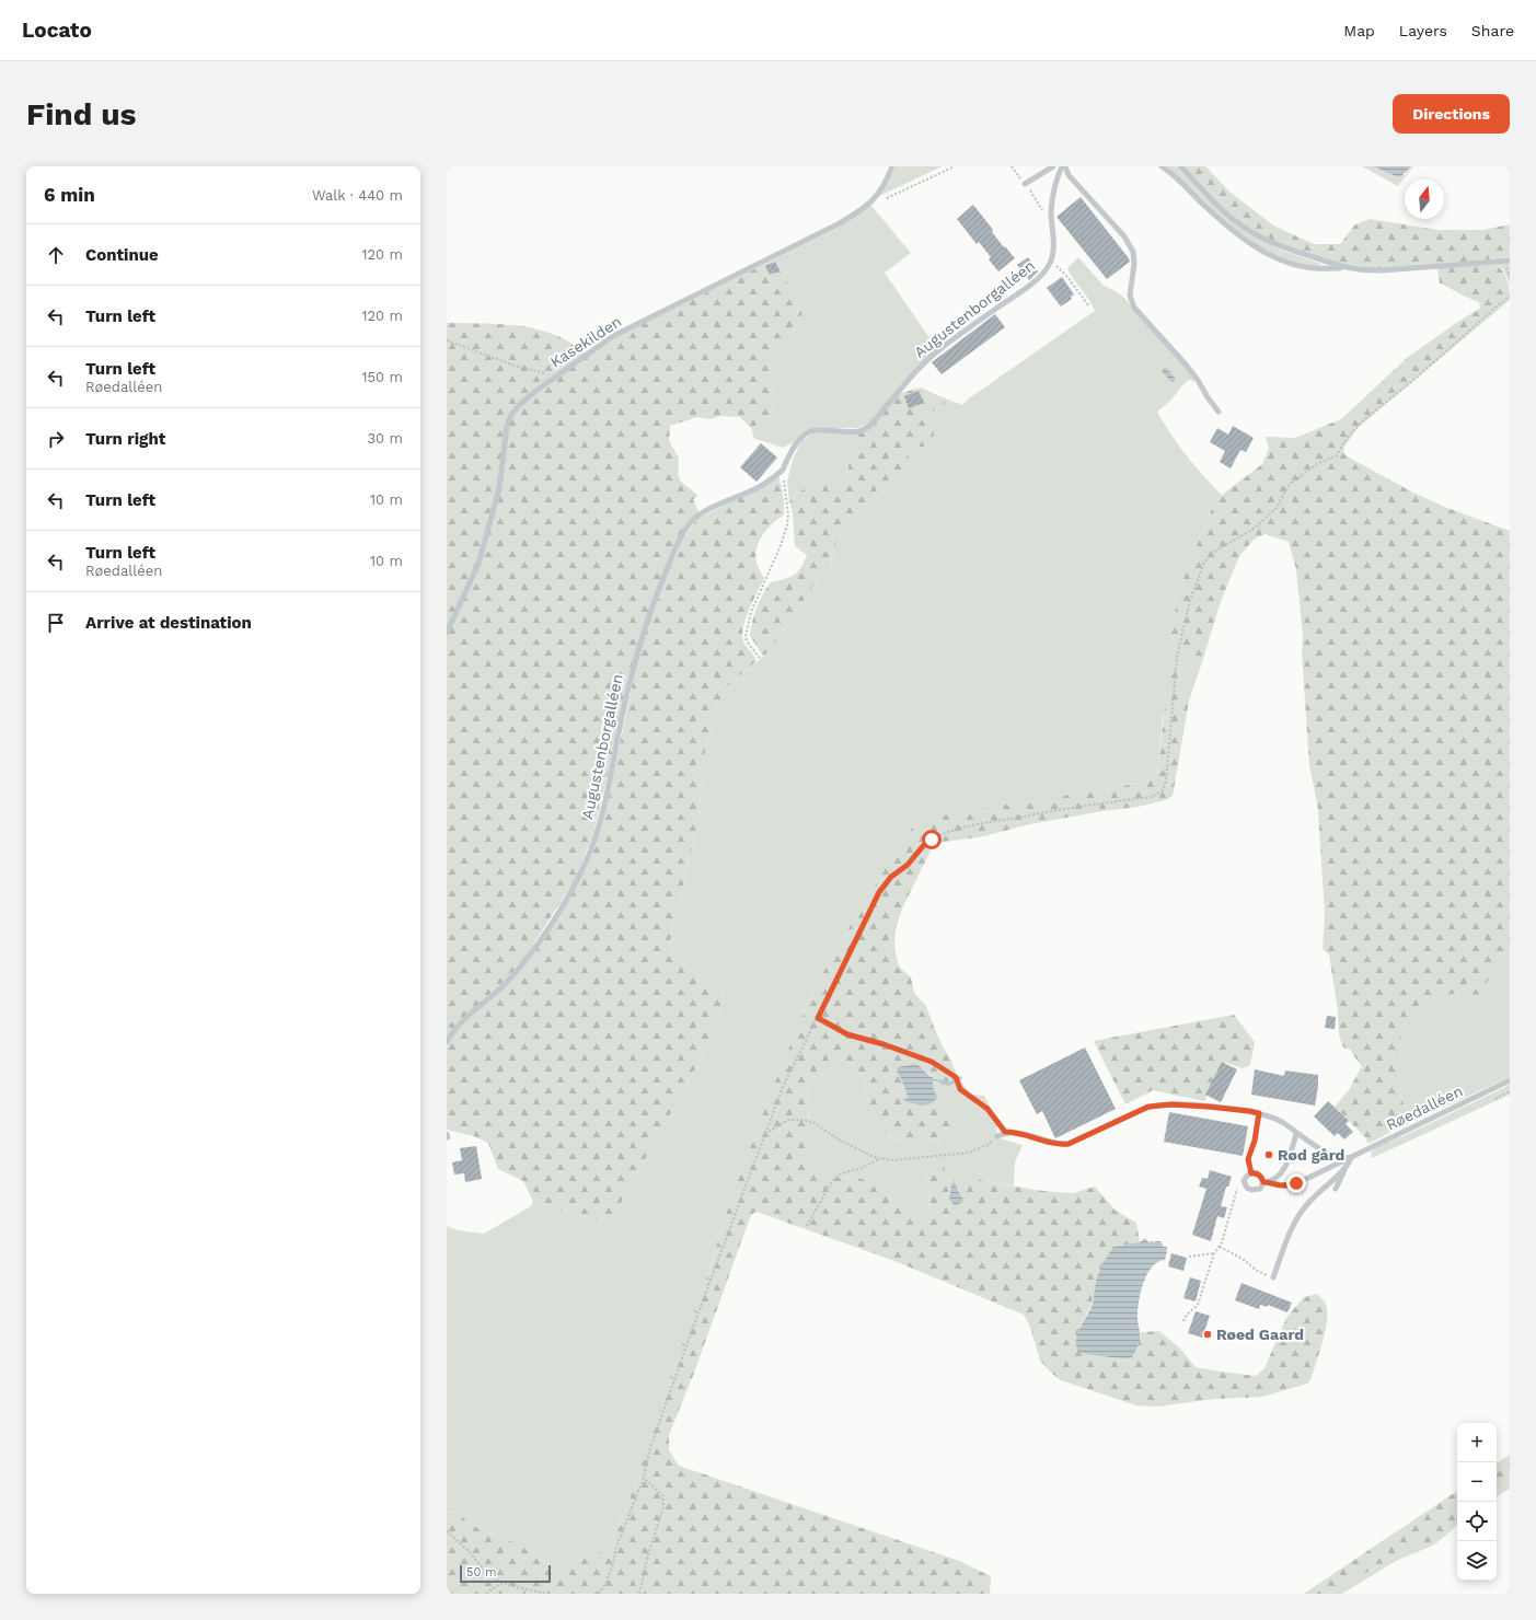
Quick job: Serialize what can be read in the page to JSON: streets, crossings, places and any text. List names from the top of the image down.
{
  "streets": {
    "lane": ["Augustenborgalléen", "Kasekilden", "Røedalléen"]
  },
  "places": ["Rød gård", "Røed Gaard"],
  "scale_bar": "50 m",
  "north": "top",
  "page": {
    "header": "Locato",
    "nav": ["Map", "Layers", "Share"],
    "buttons": "Directions",
    "title": "Find us",
    "heading": ["6 min", "Walk · 440 m"],
    "list": [
      ["Continue", "120 m"],
      ["Turn left", "120 m"],
      ["Turn left", "Røedalléen", "150 m"],
      ["Turn right", "30 m"],
      ["Turn left", "10 m"],
      ["Turn left", "Røedalléen", "10 m"],
      "Arrive at destination"
    ],
    "map_buttons": ["+", "−"],
    "scale": "50 m"
  }
}
